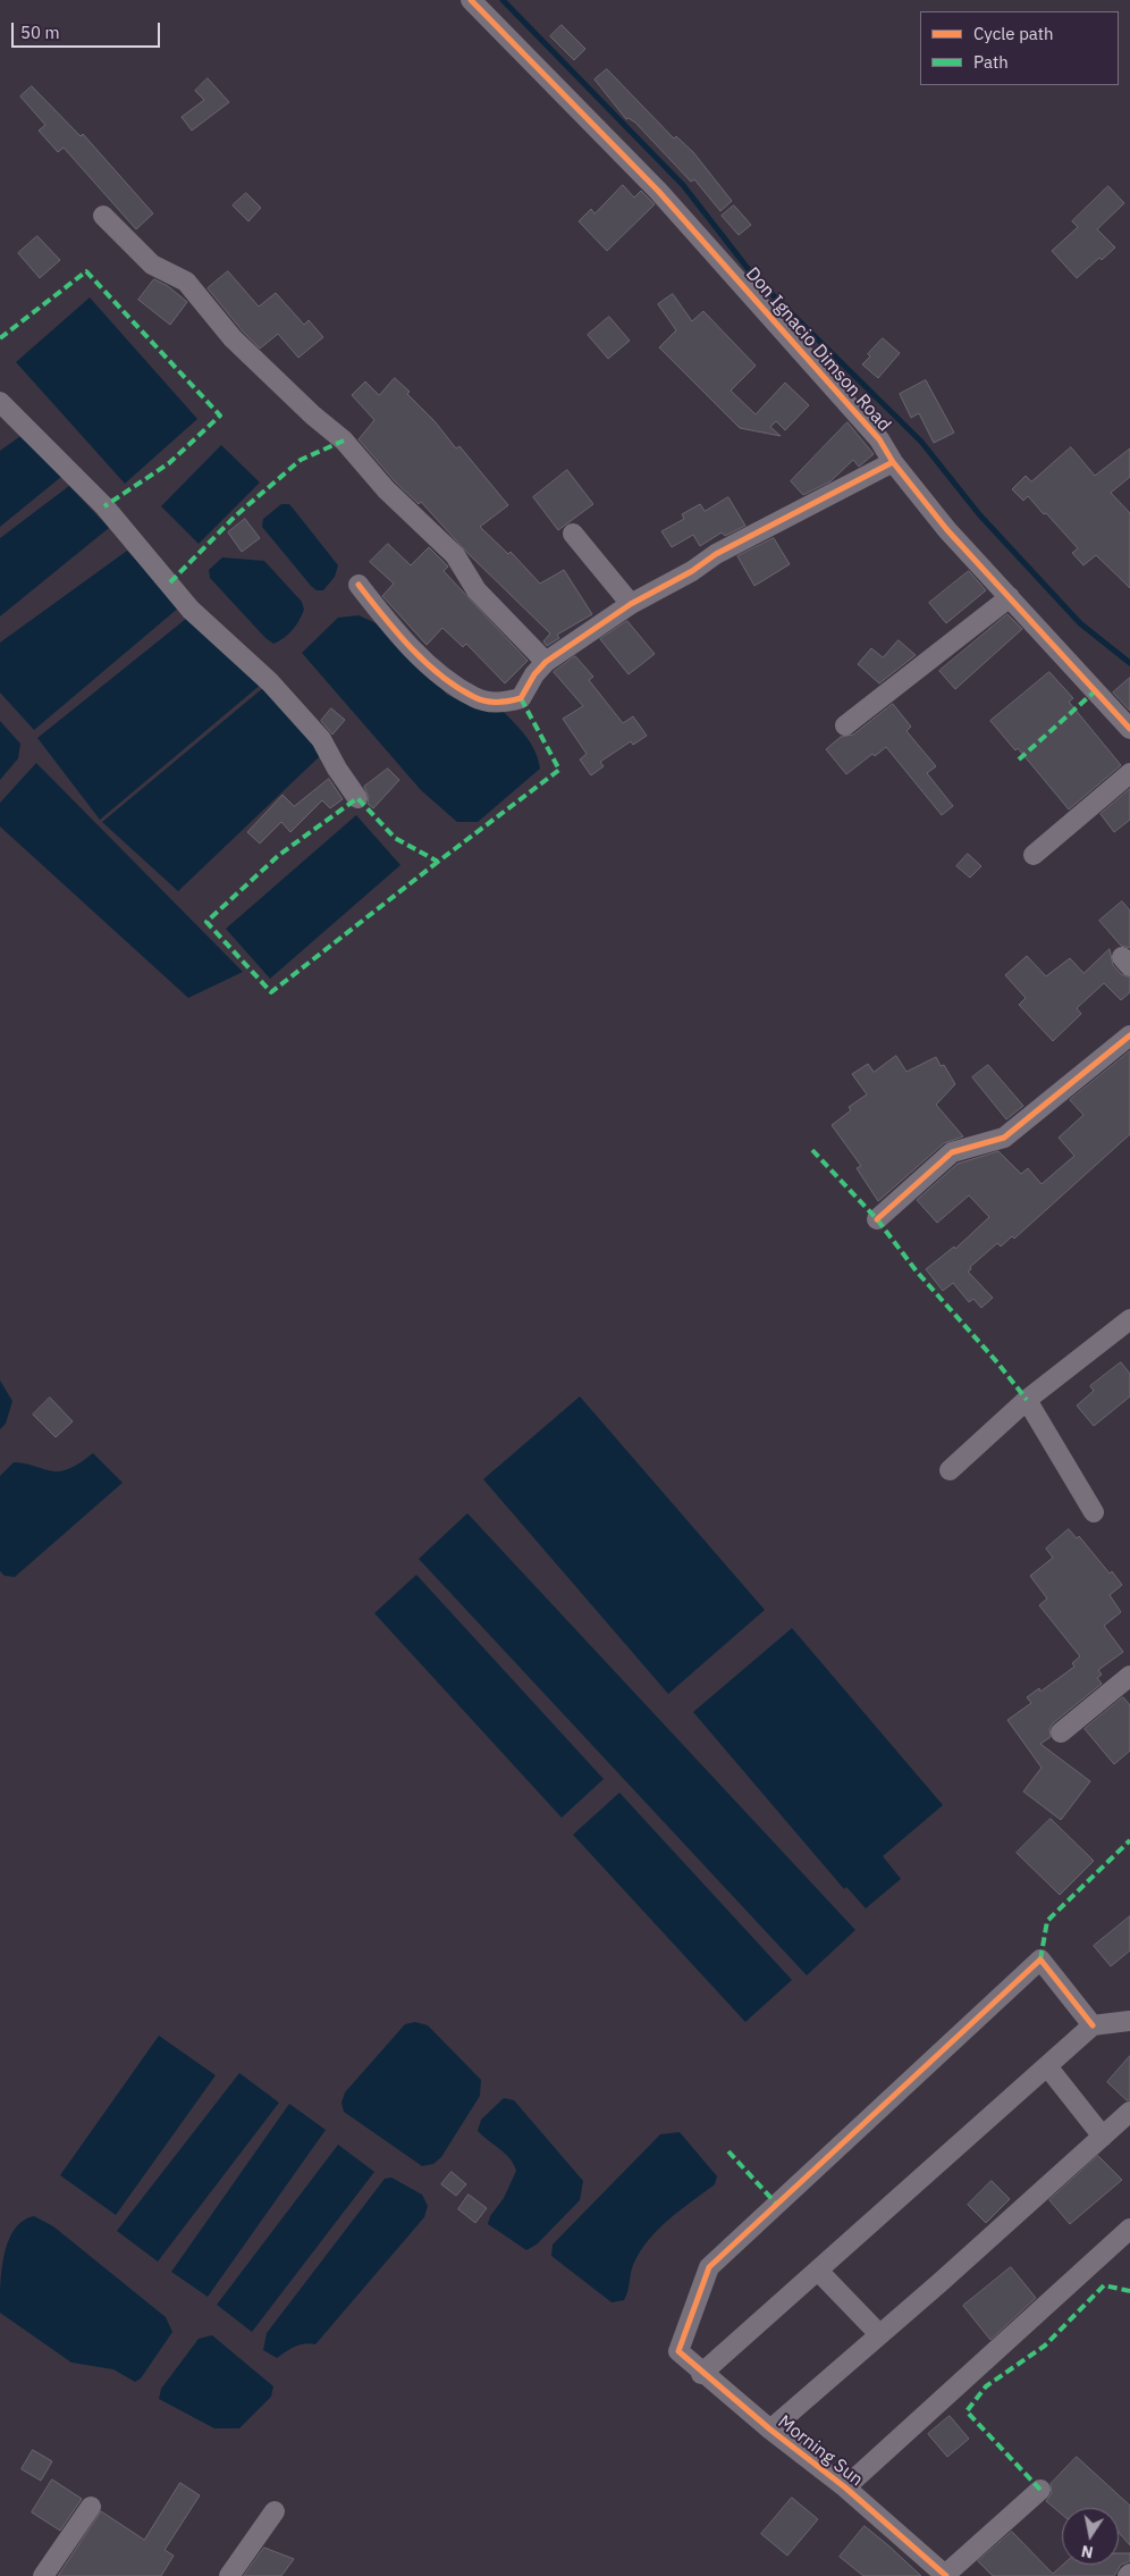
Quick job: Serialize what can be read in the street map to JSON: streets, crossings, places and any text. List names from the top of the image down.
{
  "streets": {
    "street": ["Don Ignacio Dimson Road", "Morning Sun"]
  },
  "legend": ["Cycle path", "Path"],
  "scale_bar": "50 m",
  "north": "bottom"
}
